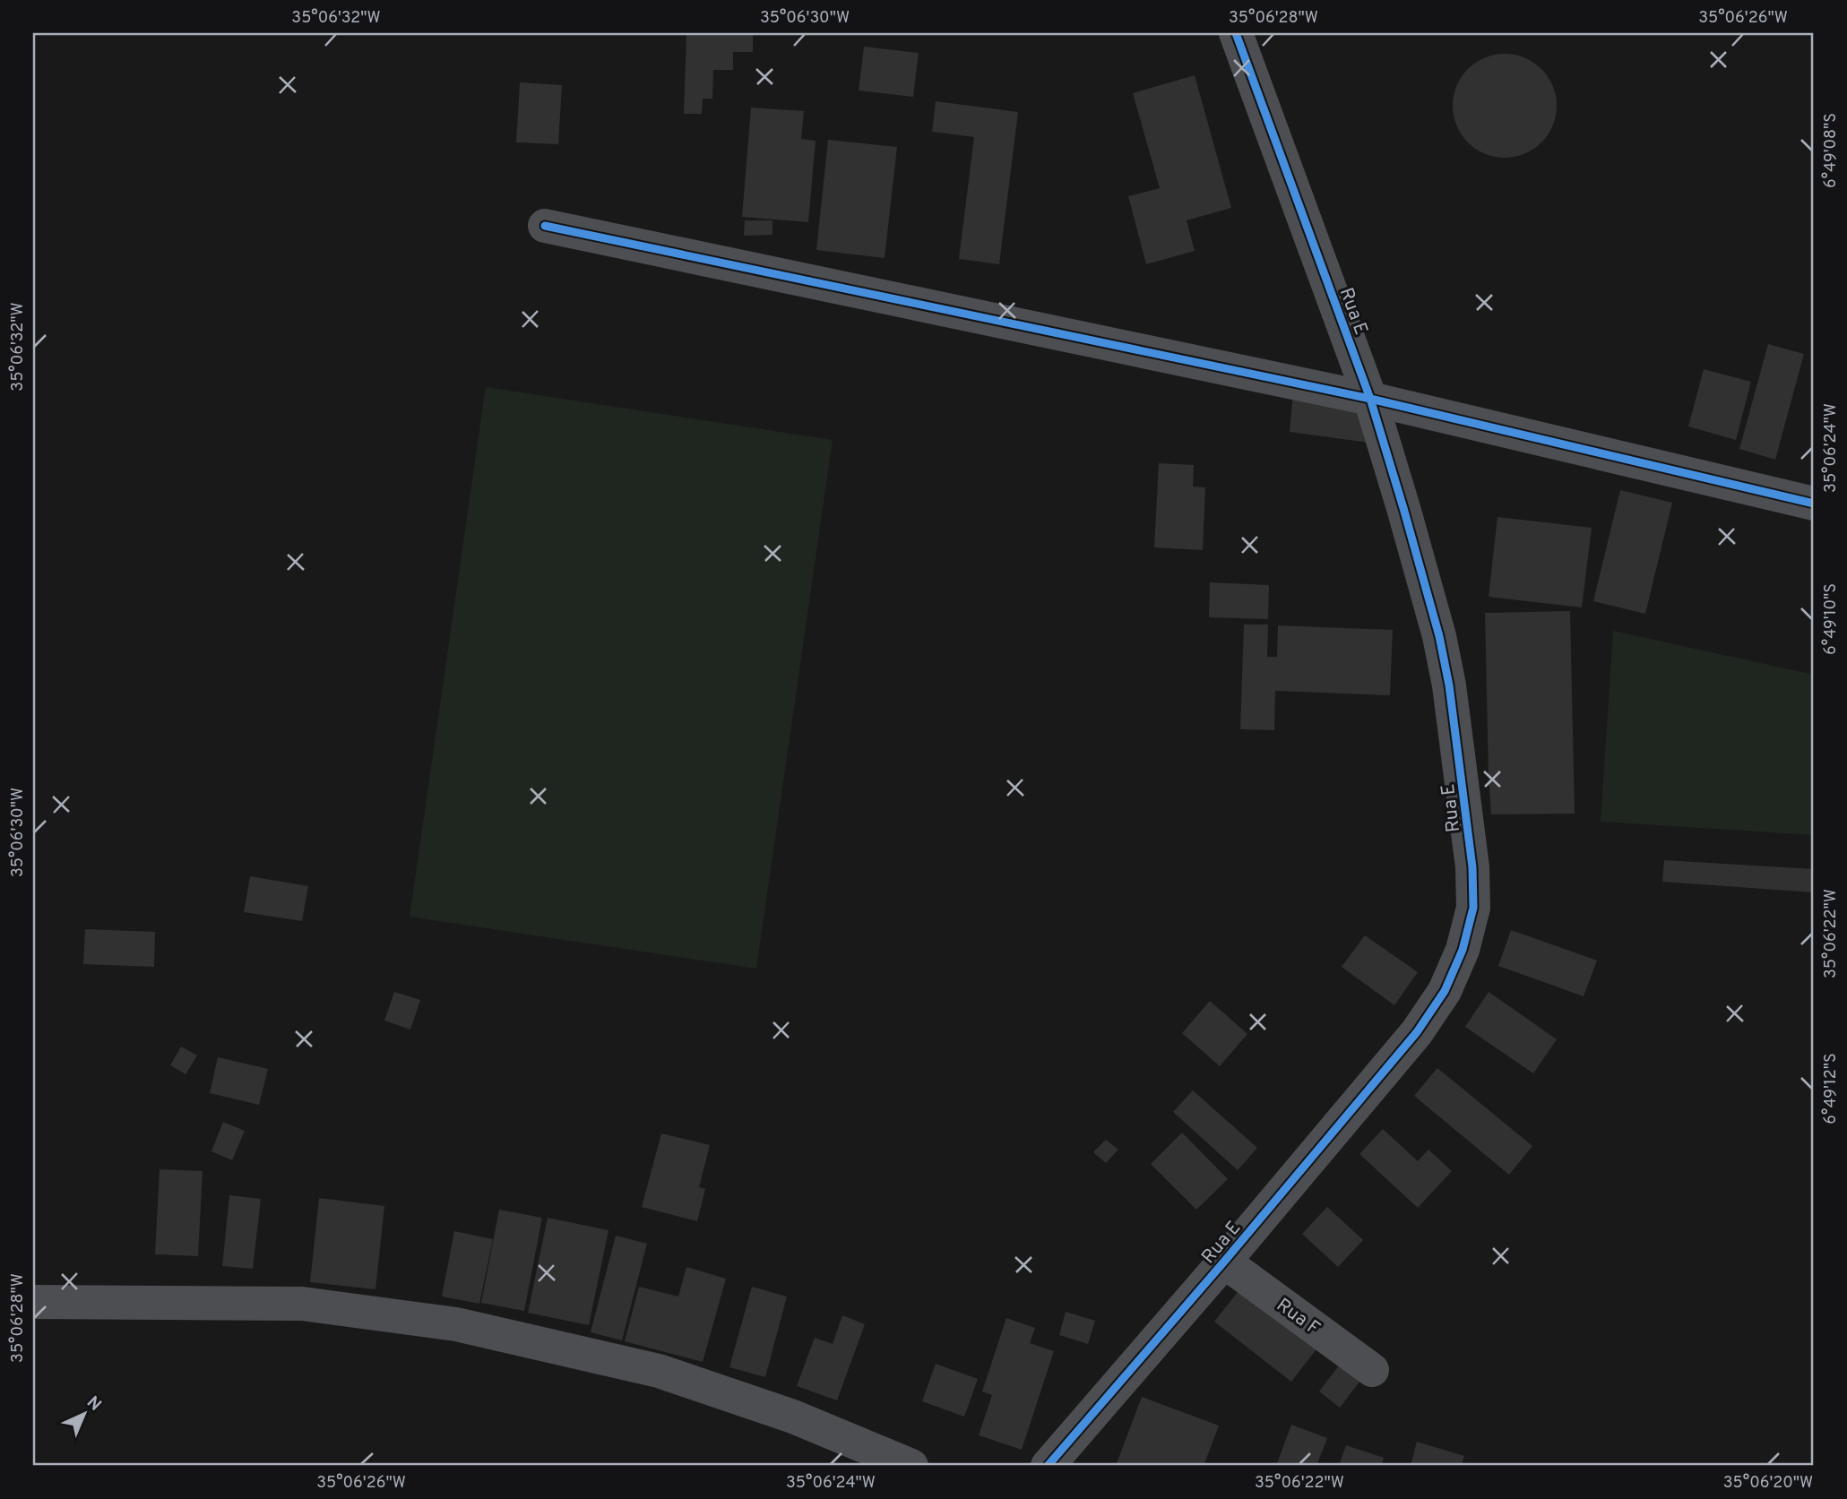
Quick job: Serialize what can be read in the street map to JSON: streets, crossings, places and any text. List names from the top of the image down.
{
  "streets": {
    "street": ["Rua E", "Rua F"]
  },
  "crossings": [
    ["Rua E", "Rua F"]
  ],
  "north": "top right",
  "coordinates": [
    "35°06'32\"W",
    "35°06'30\"W",
    "35°06'28\"W",
    "35°06'26\"W",
    "6°49'08\"S",
    "35°06'24\"W",
    "6°49'10\"S",
    "35°06'22\"W",
    "6°49'12\"S",
    "35°06'20\"W"
  ]
}
